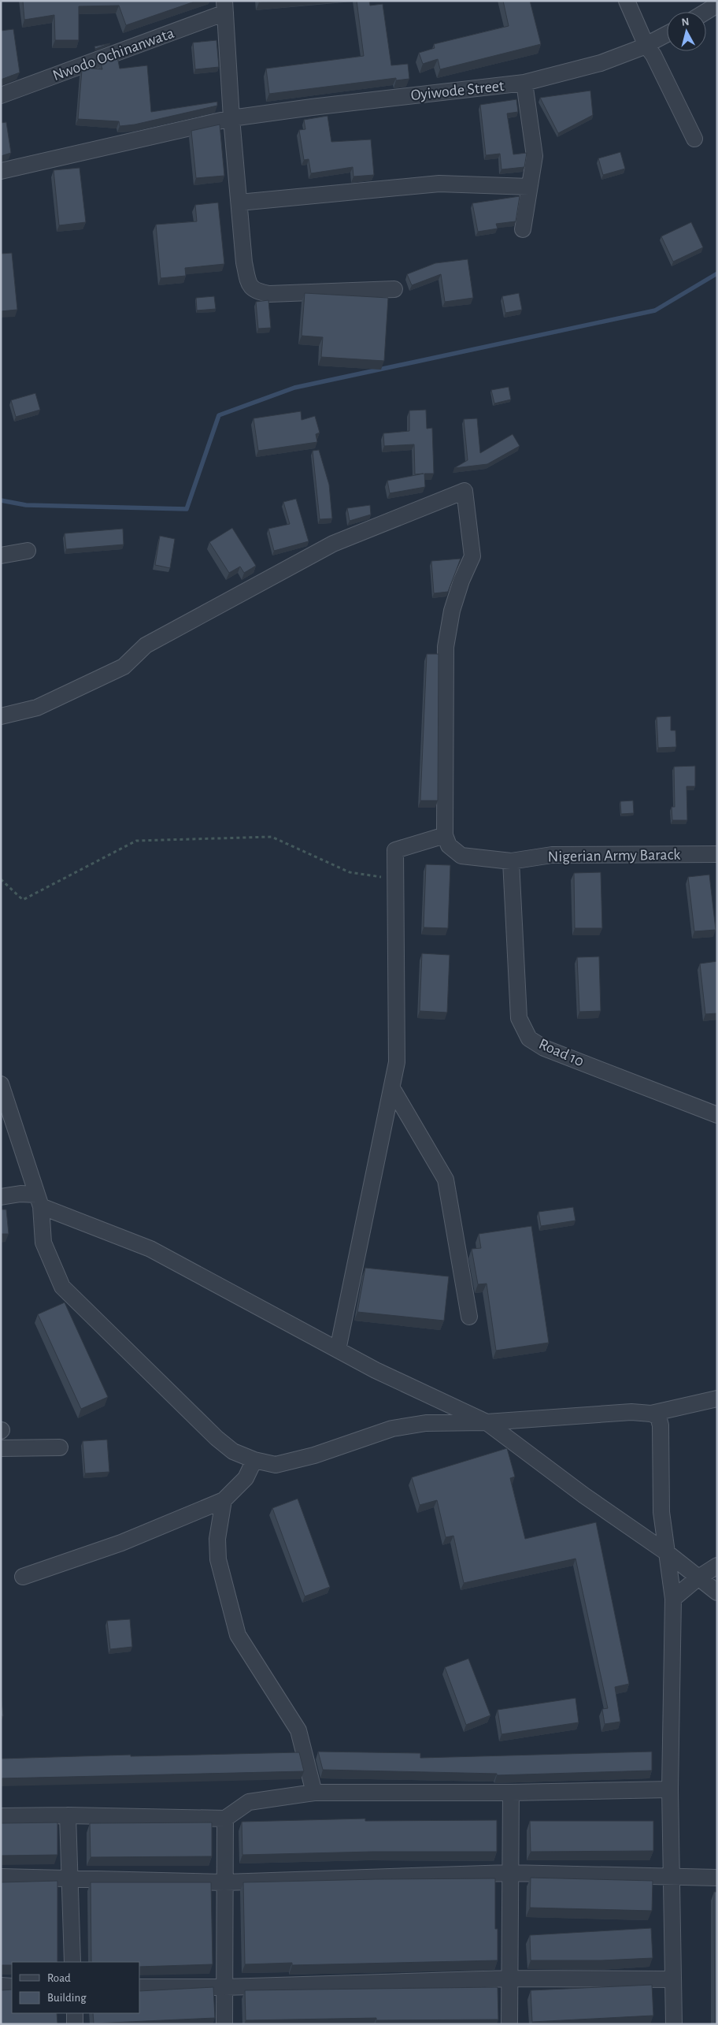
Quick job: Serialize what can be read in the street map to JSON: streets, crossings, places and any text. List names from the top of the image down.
{
  "streets": {
    "street": [
      "Nwodo Ochinanwata",
      "Oyiwode Street",
      "Nigerian Army Barack",
      "Road 10"
    ]
  },
  "crossings": [
    ["Nigerian Army Barack", "Road 10"]
  ],
  "legend": ["Road", "Building"],
  "north": "top"
}
